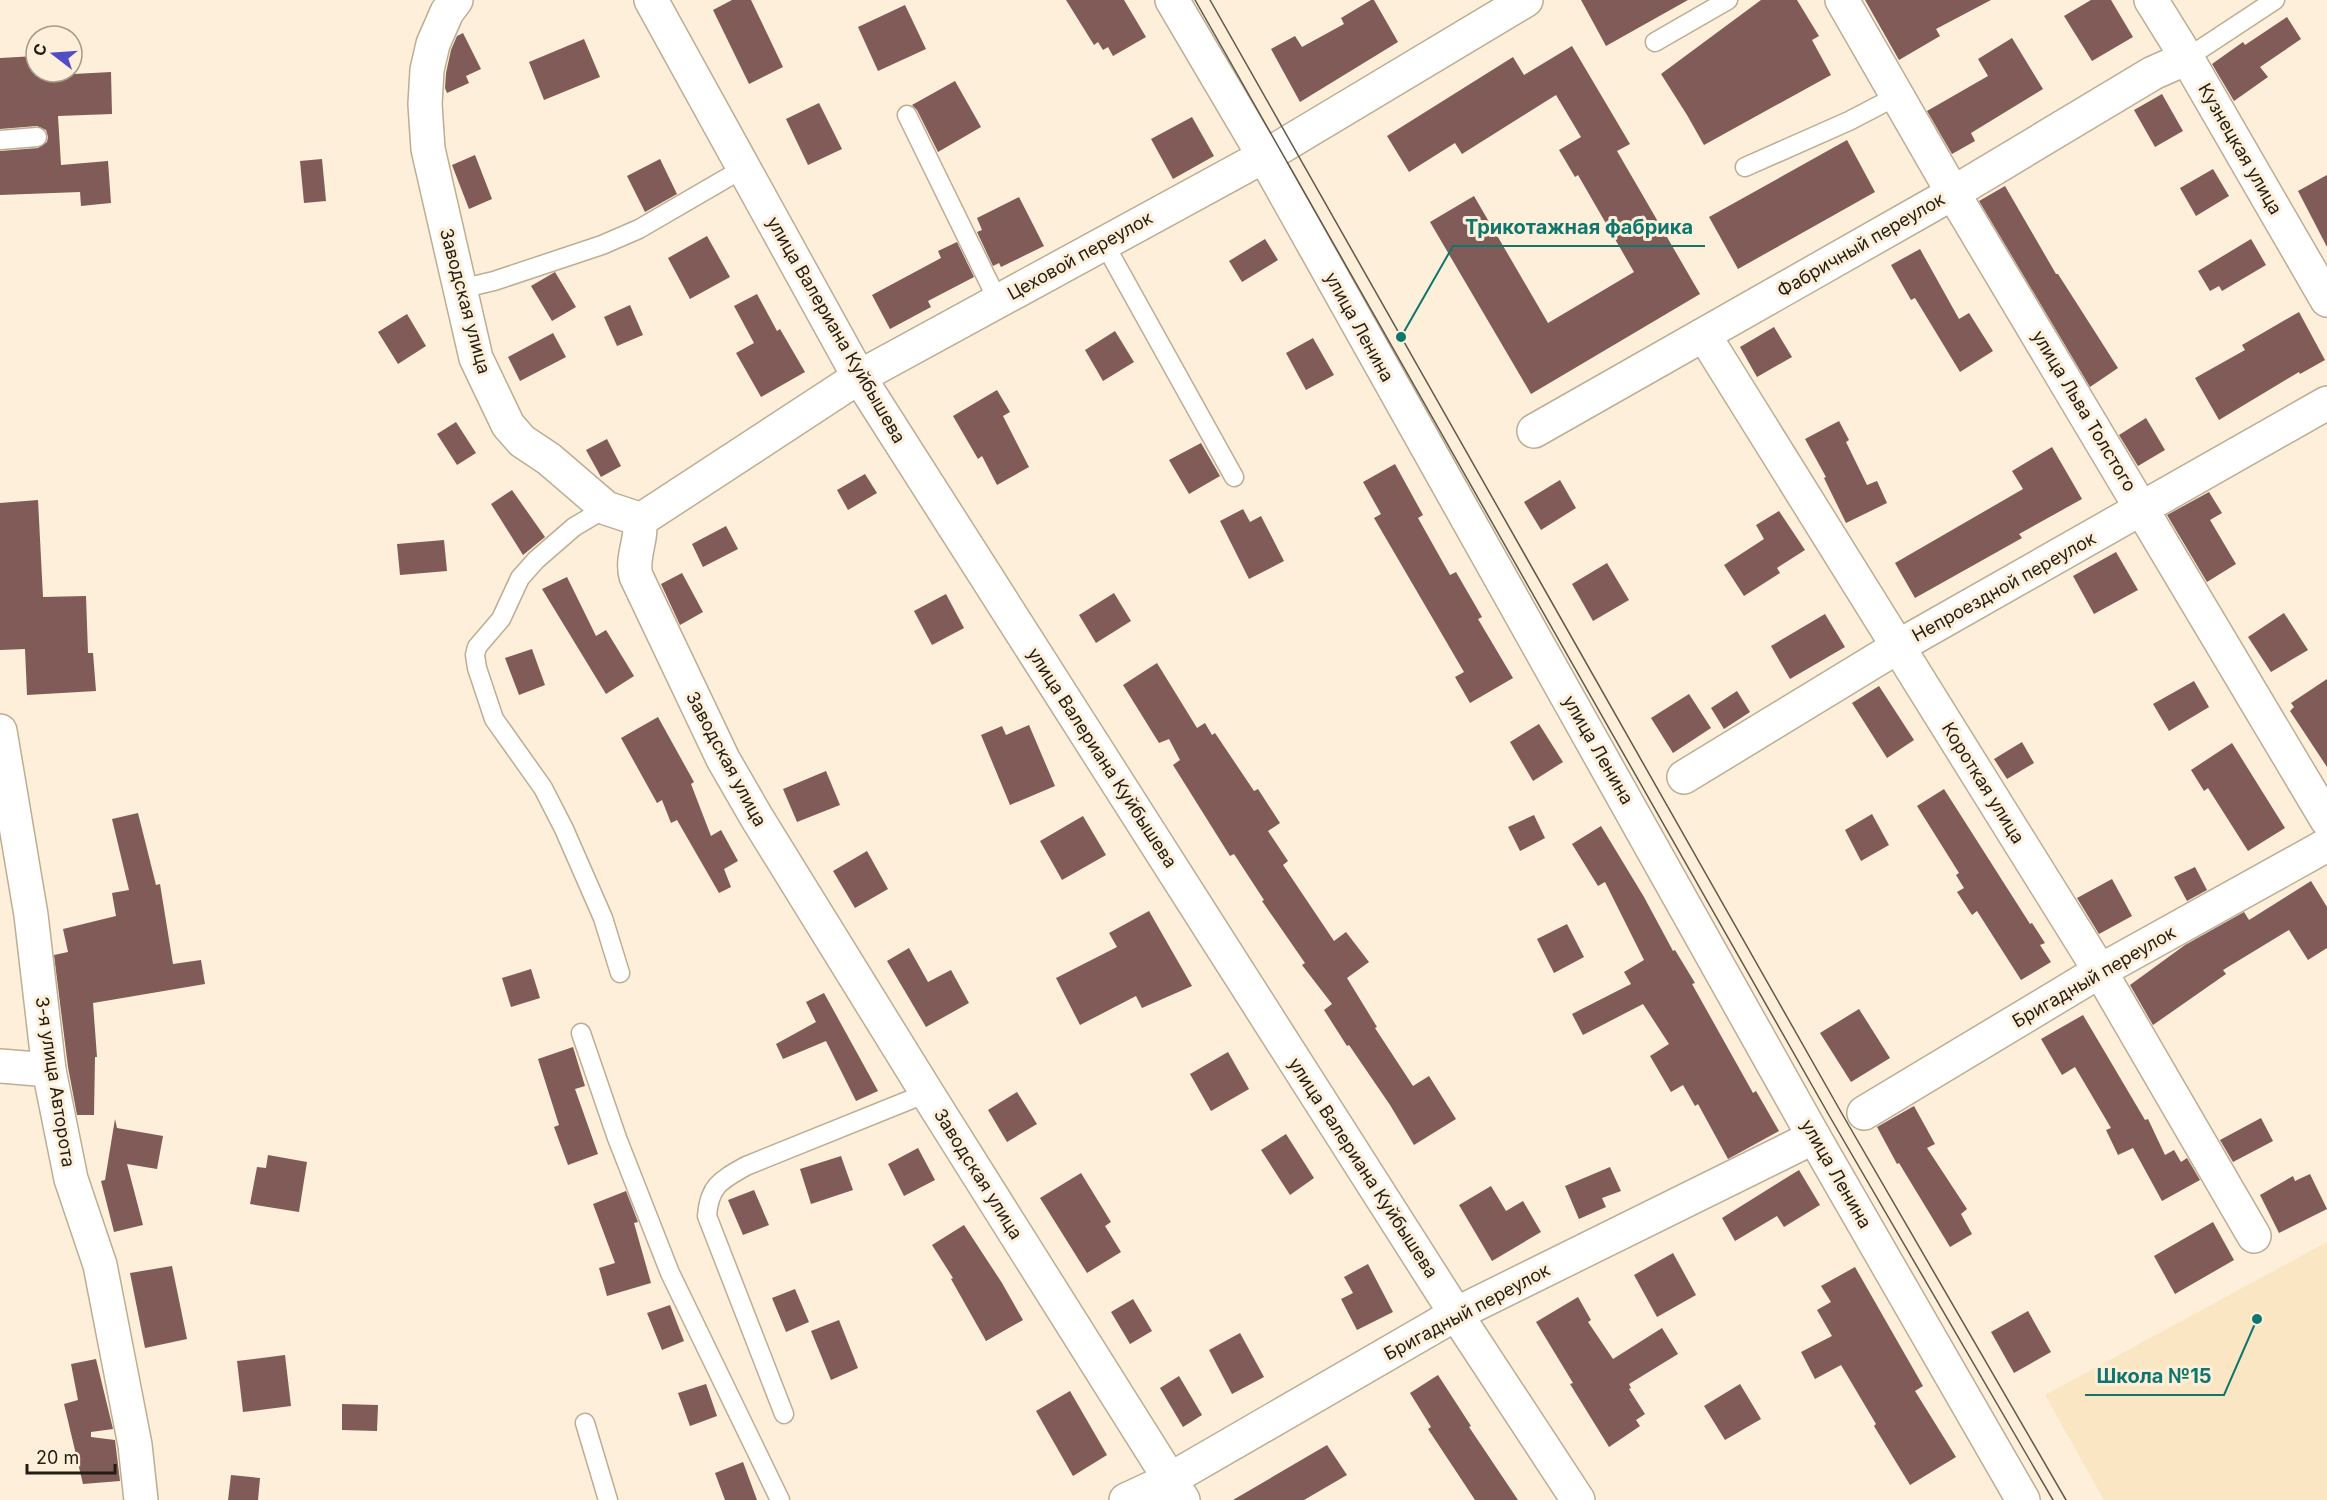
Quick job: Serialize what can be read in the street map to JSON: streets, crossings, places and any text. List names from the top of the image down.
{
  "streets": {
    "street": [
      "Кузнецкая улица",
      "Фабричный переулок",
      "Цеховой переулок",
      "Заводская улица",
      "улица Ленина",
      "улица Валериана Куйбышева",
      "улица Льва Толстого",
      "Непроездной переулок",
      "Короткая улица",
      "Бригадный переулок",
      "3-я улица Авторота"
    ]
  },
  "crossings": [
    ["Кузнецкая улица", "Фабричный переулок"],
    ["Фабричный переулок", "улица Льва Толстого"],
    ["Фабричный переулок", "Короткая улица"],
    ["Цеховой переулок", "Заводская улица"],
    ["Цеховой переулок", "улица Ленина"],
    ["Цеховой переулок", "улица Валериана Куйбышева"],
    ["Заводская улица", "Бригадный переулок"],
    ["улица Ленина", "Бригадный переулок"],
    ["улица Валериана Куйбышева", "Бригадный переулок"],
    ["улица Льва Толстого", "Непроездной переулок"],
    ["Непроездной переулок", "Короткая улица"],
    ["Короткая улица", "Бригадный переулок"]
  ],
  "places": ["Трикотажная фабрика", "Школа №15"],
  "scale_bar": "20 m",
  "north": "left"
}
